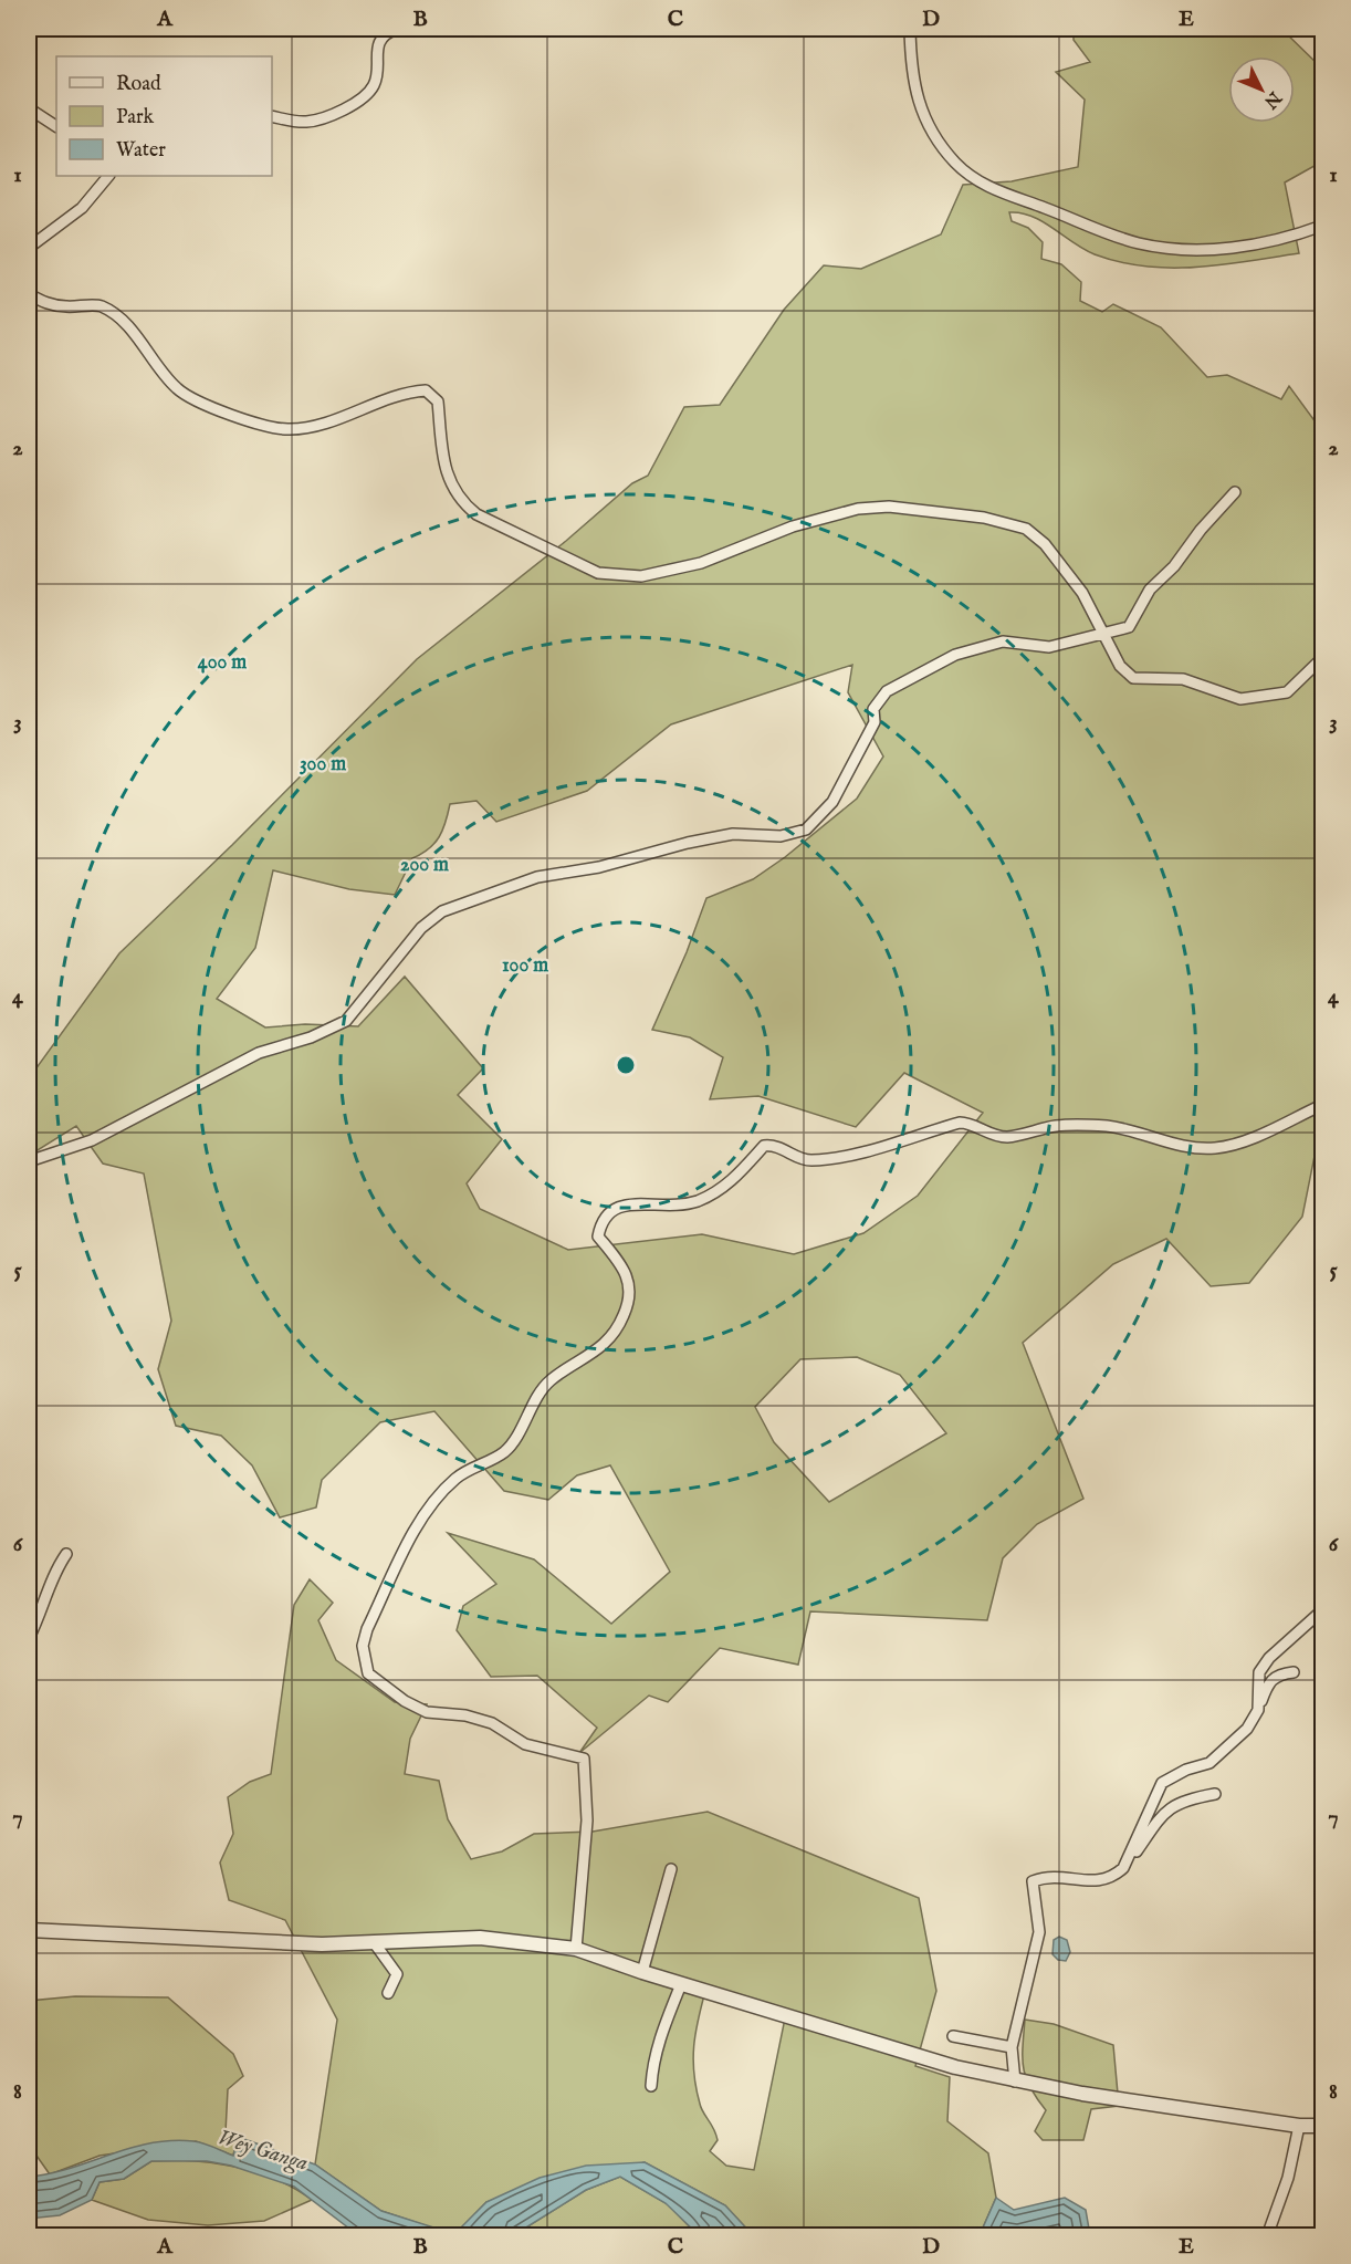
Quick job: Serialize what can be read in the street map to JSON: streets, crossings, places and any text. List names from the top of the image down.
{
  "water": ["Wey Ganga"],
  "legend": ["Road", "Park", "Water"],
  "north": "bottom right",
  "grid": {
    "columns": [
      "A",
      "B",
      "C",
      "D",
      "E"
    ],
    "rows": [
      "1",
      "2",
      "3",
      "4",
      "5",
      "6",
      "7",
      "8"
    ]
  },
  "rings": [
    "400 m",
    "300 m",
    "200 m",
    "100 m"
  ]
}
